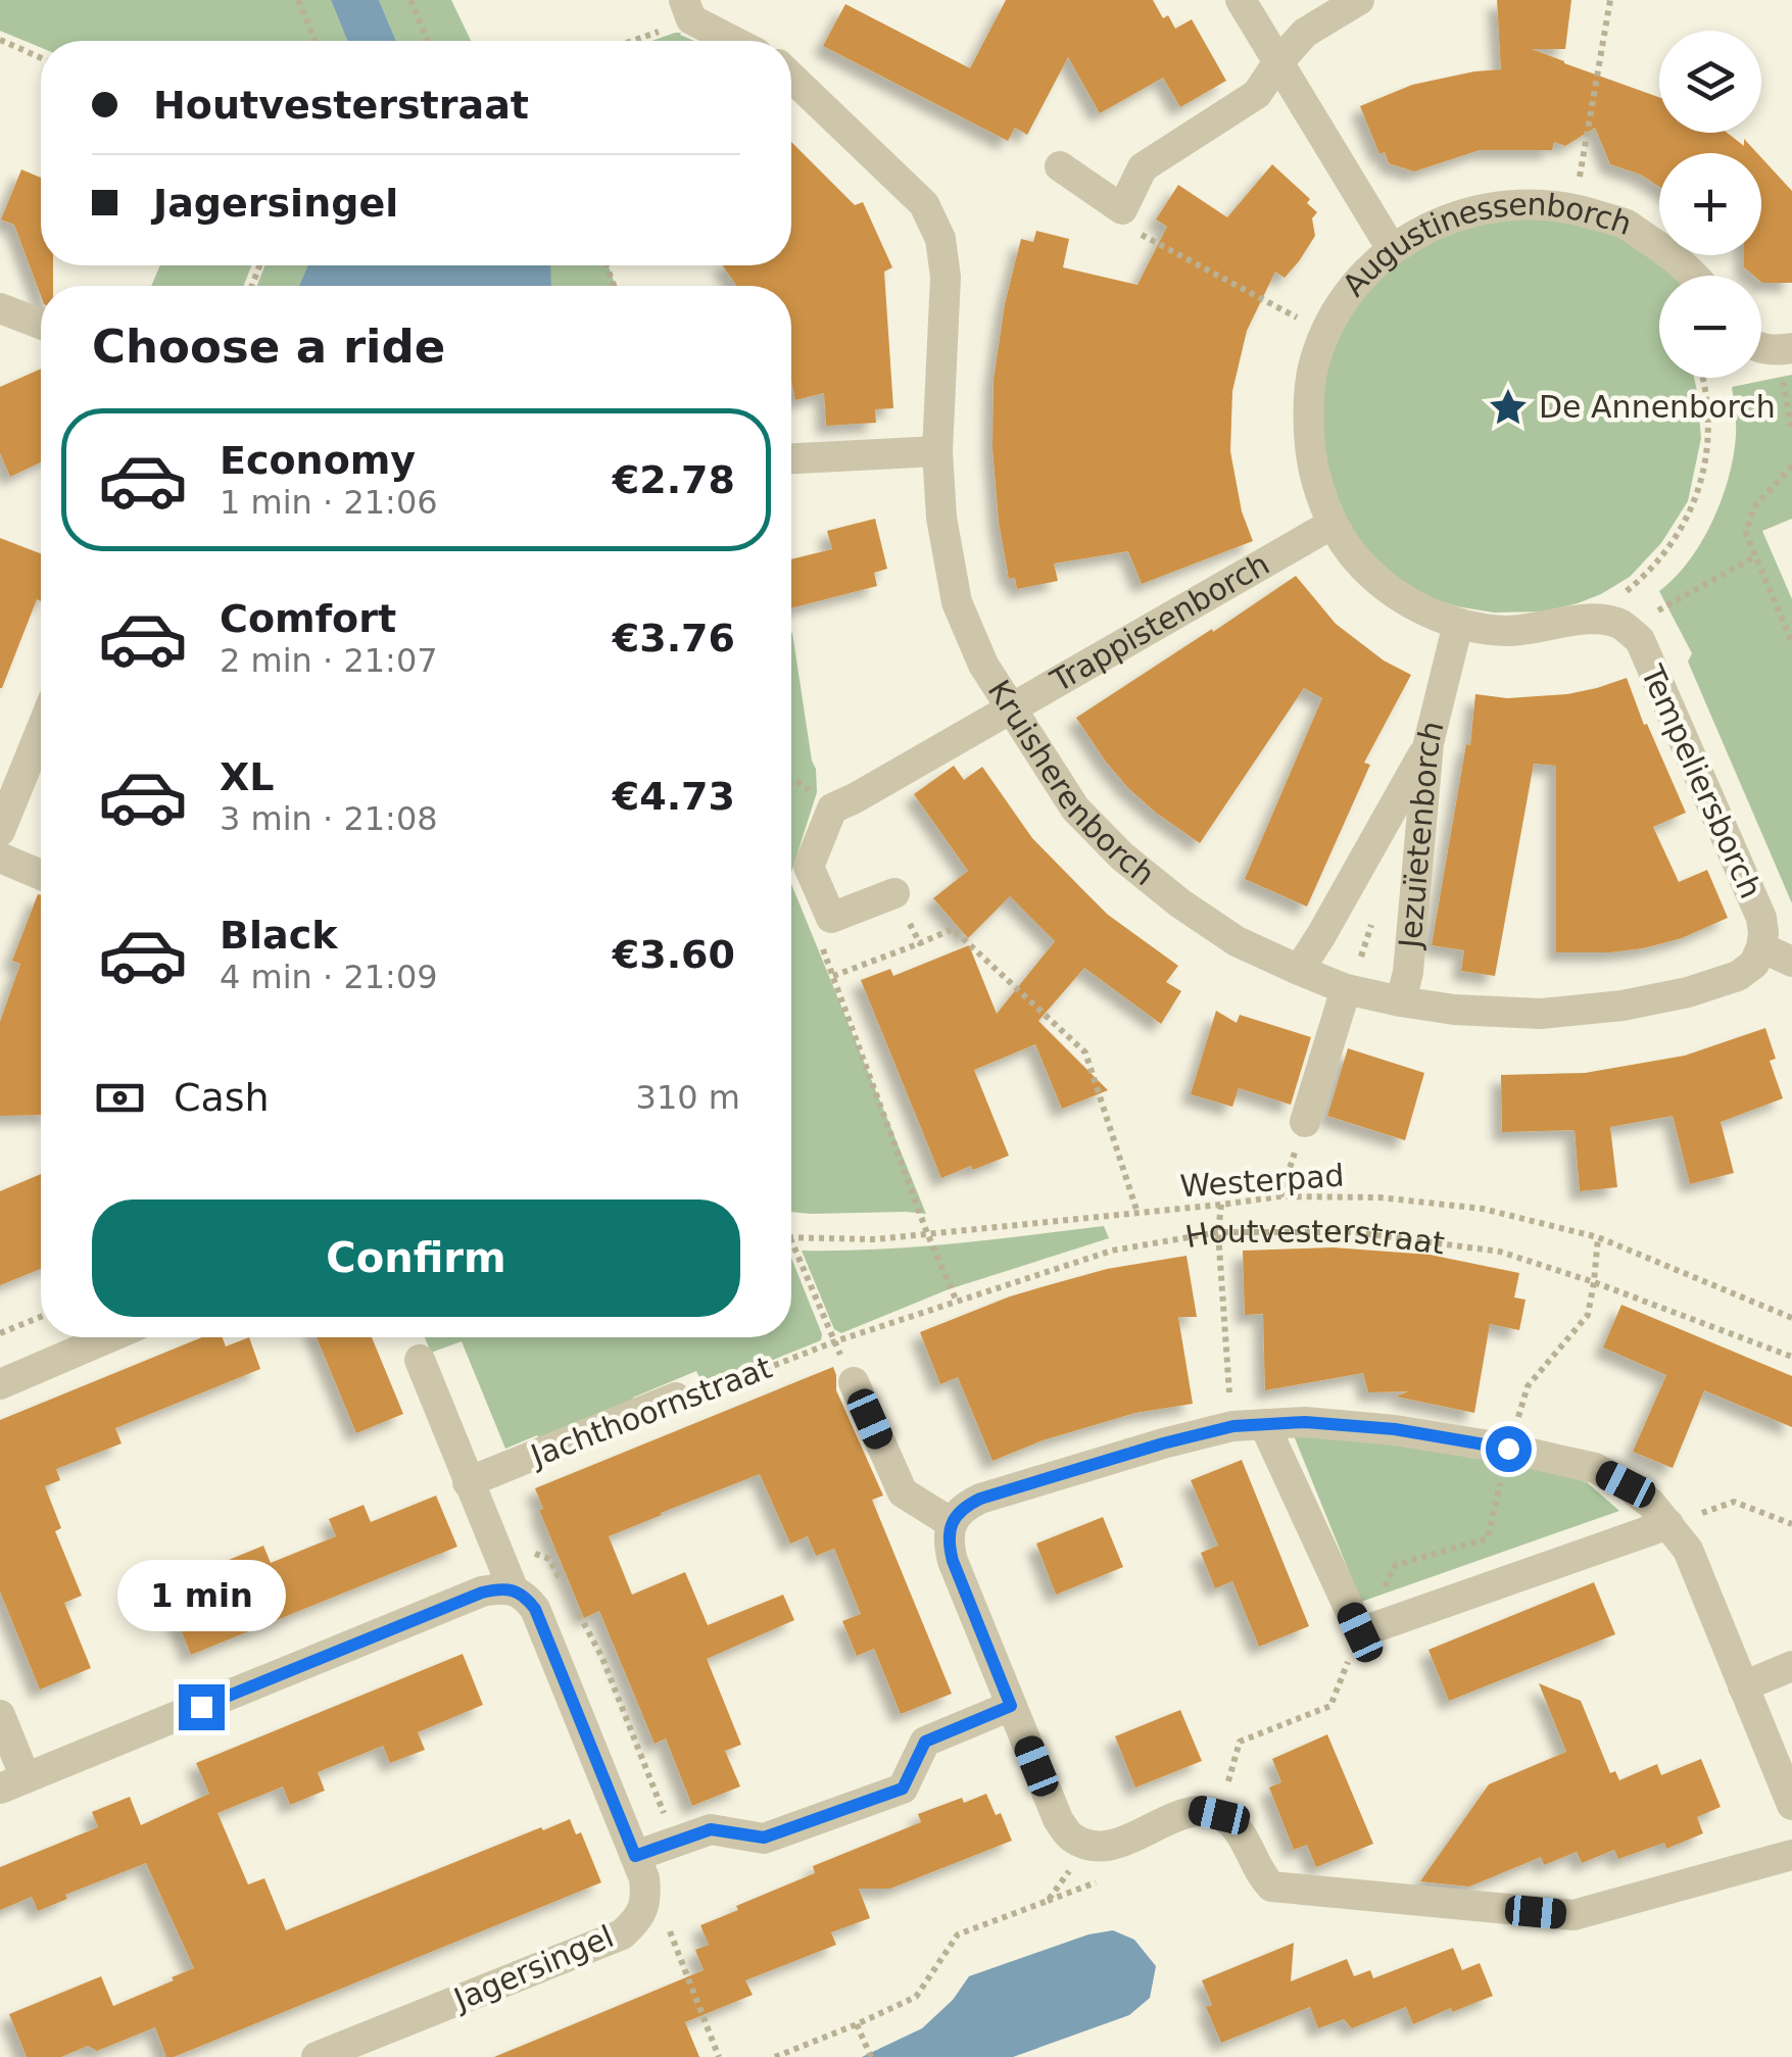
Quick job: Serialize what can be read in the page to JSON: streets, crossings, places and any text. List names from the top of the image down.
{
  "streets": {
    "street": [
      "Augustinessenborch",
      "Trappistenborch",
      "Kruisherenborch",
      "Tempeliersborch",
      "Jezuïetenborch",
      "Jachthoornstraat",
      "Jagersingel"
    ],
    "path": ["Westerpad", "Houtvesterstraat"]
  },
  "crossings": [
    ["Augustinessenborch", "Trappistenborch"],
    ["Augustinessenborch", "Tempeliersborch"],
    ["Trappistenborch", "Kruisherenborch"],
    ["Kruisherenborch", "Tempeliersborch"],
    ["Kruisherenborch", "Jezuïetenborch"],
    ["Houtvesterstraat", "Jachthoornstraat"]
  ],
  "places": {
    "place": ["De Annenborch"]
  },
  "page": {
    "map_buttons": ["+", "−"],
    "banner": ["Houtvesterstraat", "Jagersingel"],
    "heading": "Choose a ride",
    "list": [
      {
        "name": "Economy",
        "note": "1 min · 21:06",
        "value": "€2.78"
      },
      {
        "name": "Comfort",
        "note": "2 min · 21:07",
        "value": "€3.76"
      },
      {
        "name": "XL",
        "note": "3 min · 21:08",
        "value": "€4.73"
      },
      {
        "name": "Black",
        "note": "4 min · 21:09",
        "value": "€3.60"
      }
    ],
    "pay": ["Cash", "310 m"],
    "buttons": "Confirm",
    "bubble": "1 min"
  }
}
